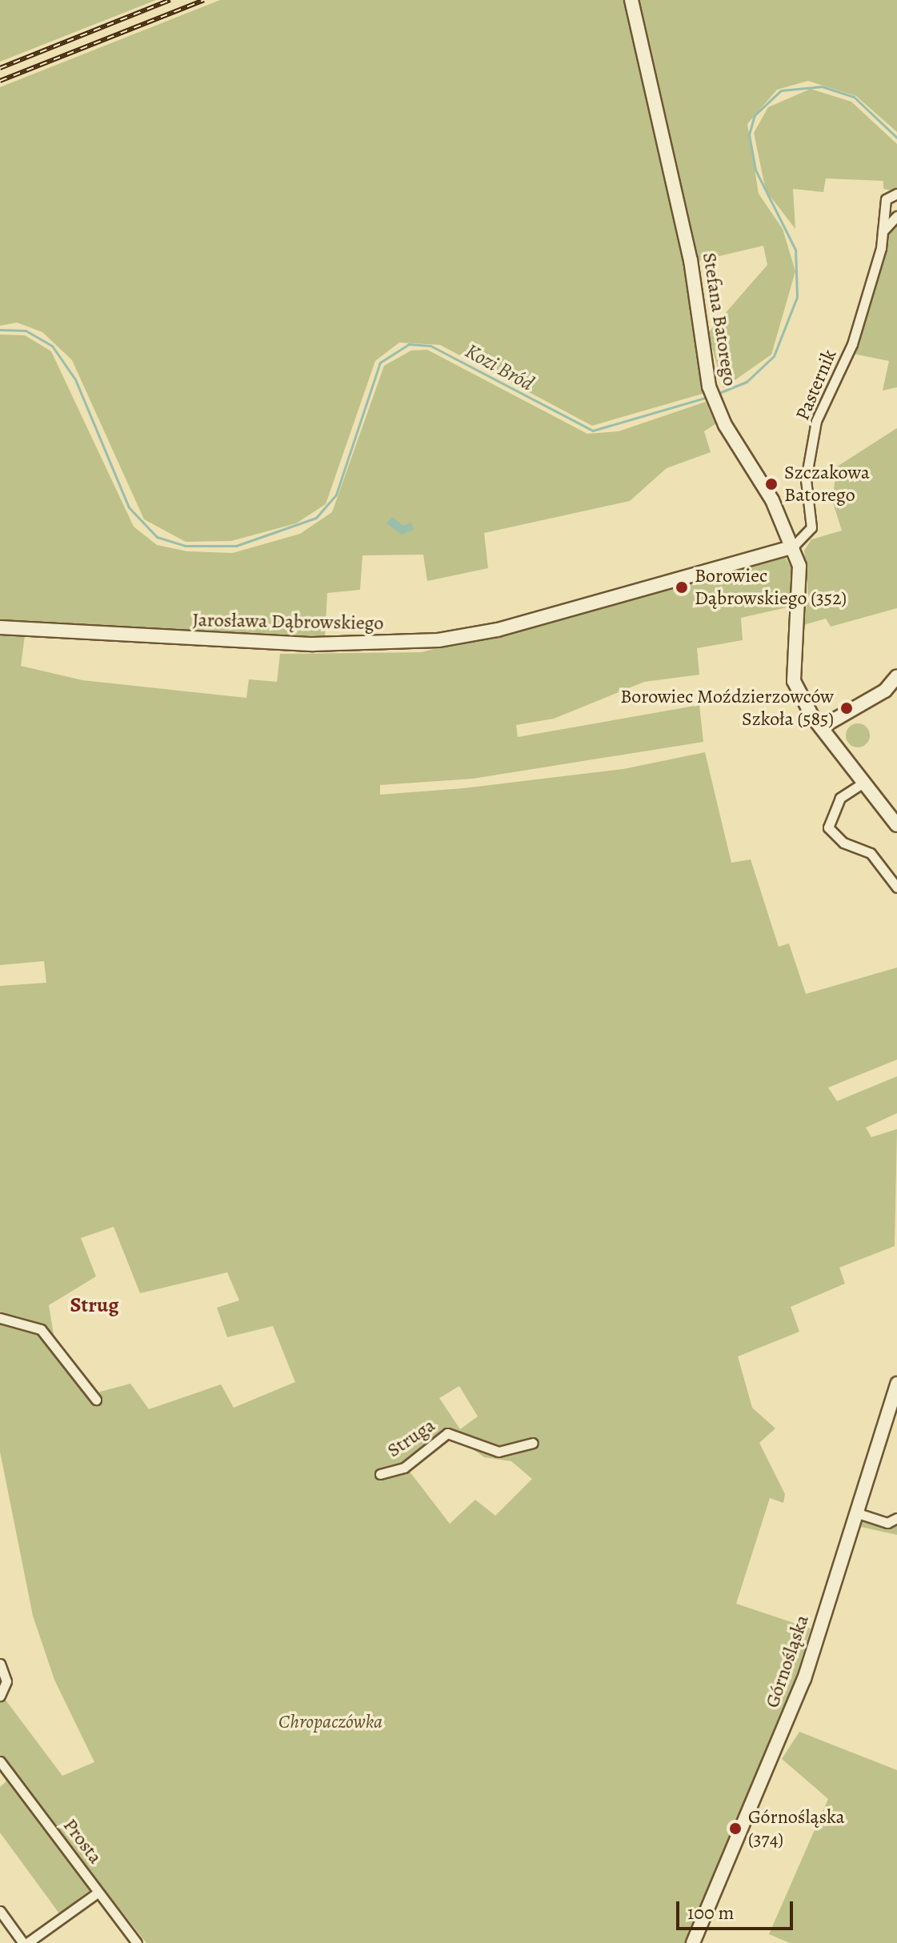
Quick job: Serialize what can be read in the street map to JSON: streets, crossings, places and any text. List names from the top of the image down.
{
  "streets": {
    "street": [
      "Stefana Batorego",
      "Pasternik",
      "Jarosława Dąbrowskiego",
      "Struga",
      "Górnośląska",
      "Prosta"
    ]
  },
  "crossings": [
    ["Stefana Batorego", "Pasternik"],
    ["Stefana Batorego", "Jarosława Dąbrowskiego"],
    ["Pasternik", "Jarosława Dąbrowskiego"]
  ],
  "districts": ["Strug"],
  "water": ["Kozi Bród"],
  "parks": ["Chropaczówka"],
  "places": [
    "Szczakowa Batorego",
    "Borowiec Dąbrowskiego (352)",
    "Borowiec Moździerzowców Szkoła (585)",
    "Górnośląska (374)"
  ],
  "scale_bar": "100 m"
}
